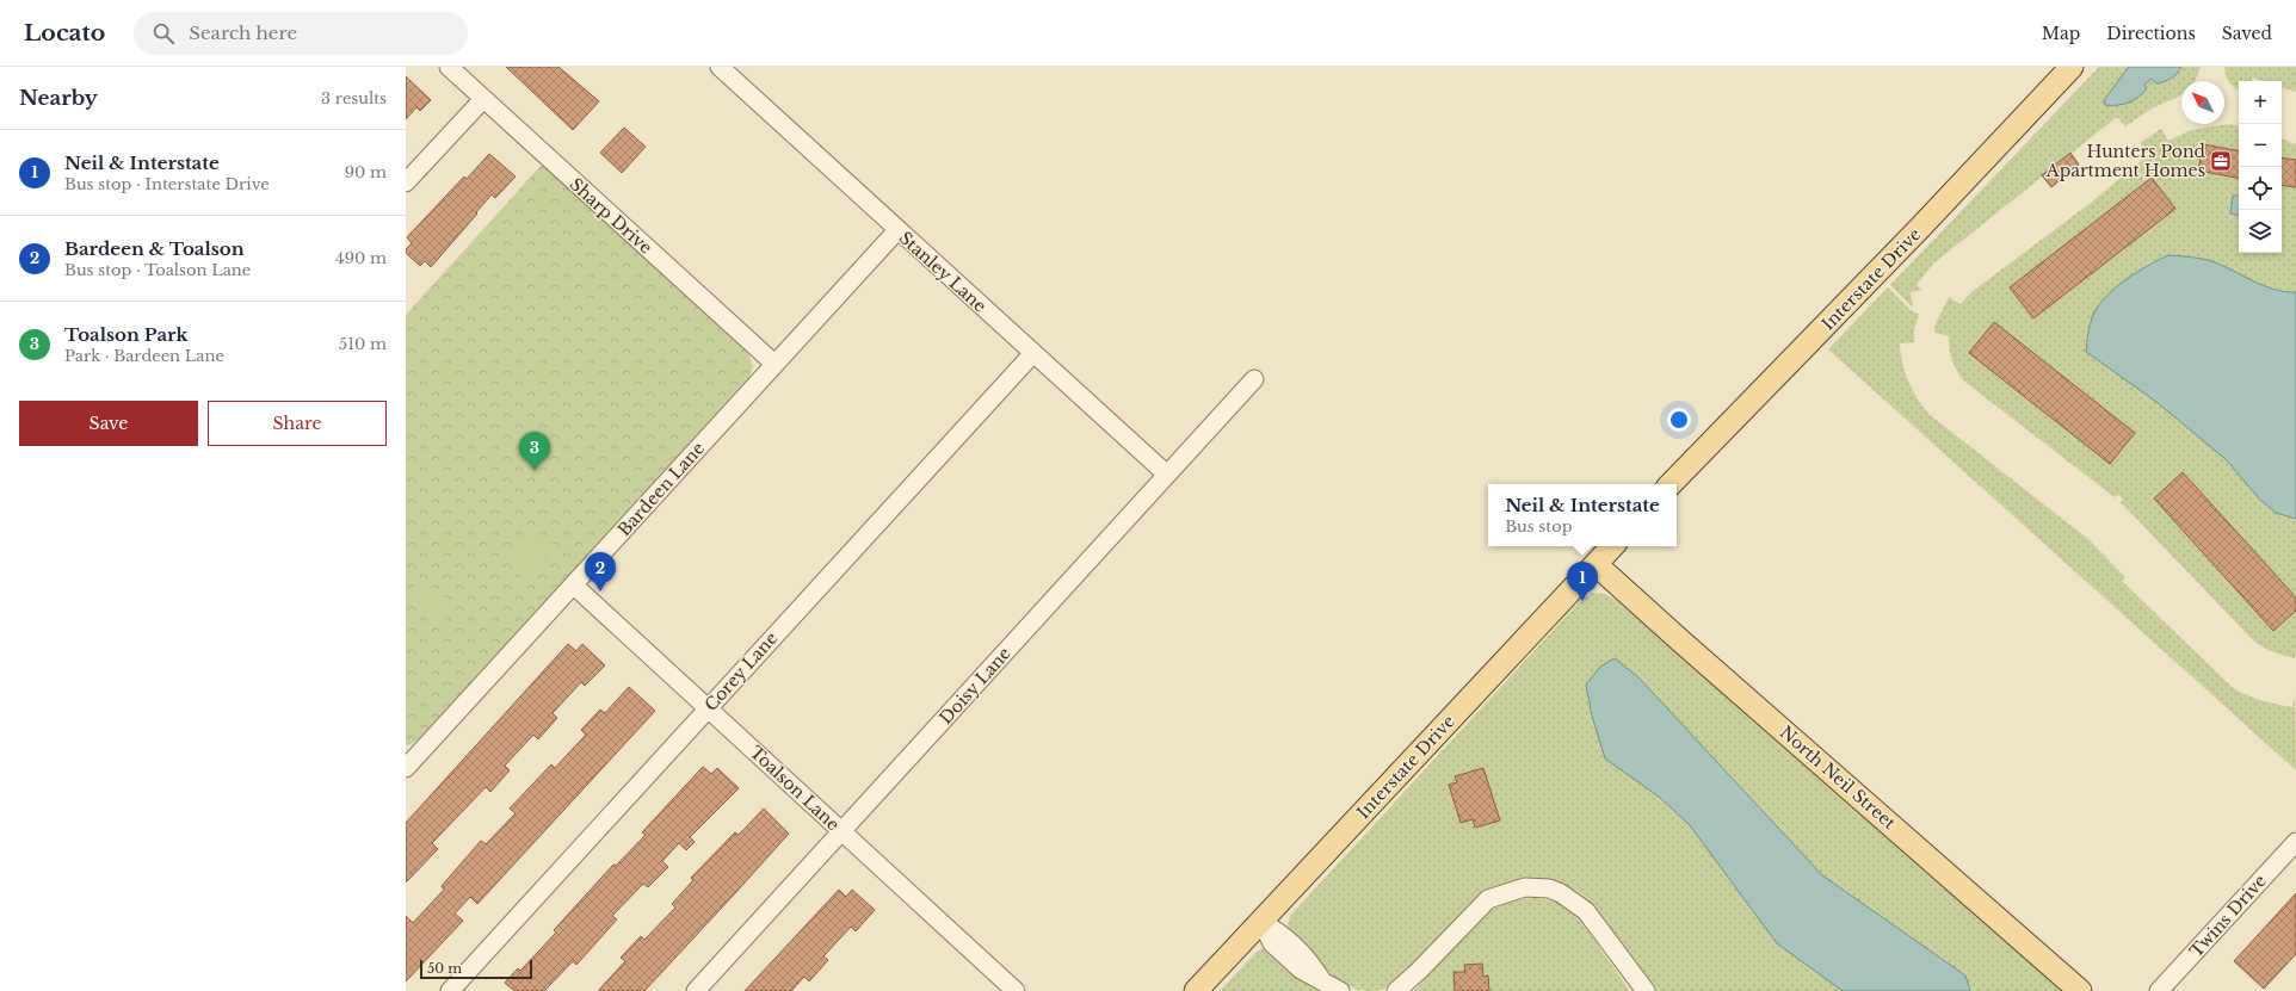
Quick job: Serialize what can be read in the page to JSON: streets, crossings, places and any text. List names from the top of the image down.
{
  "streets": {
    "main road": ["Interstate Drive", "North Neil Street"],
    "street": [
      "Sharp Drive",
      "Stanley Lane",
      "Bardeen Lane",
      "Corey Lane",
      "Doisy Lane",
      "Toalson Lane",
      "Twins Drive"
    ]
  },
  "crossings": [
    ["Sharp Drive", "Bardeen Lane"],
    ["Stanley Lane", "Bardeen Lane"],
    ["Stanley Lane", "Corey Lane"],
    ["Stanley Lane", "Doisy Lane"],
    ["Interstate Drive", "North Neil Street"],
    ["Bardeen Lane", "Toalson Lane"],
    ["Corey Lane", "Toalson Lane"],
    ["Doisy Lane", "Toalson Lane"]
  ],
  "places": {
    "office": ["Hunters Pond Apartment Homes"]
  },
  "scale_bar": "50 m",
  "north": "top left",
  "page": {
    "header": "Locato",
    "search": "Search here",
    "nav": ["Map", "Directions", "Saved"],
    "heading": ["Nearby", "3 results"],
    "map_buttons": ["+", "−"],
    "list": [
      {
        "mark": "1",
        "name": "Neil & Interstate",
        "note": "Bus stop · Interstate Drive",
        "value": "90 m"
      },
      {
        "mark": "2",
        "name": "Bardeen & Toalson",
        "note": "Bus stop · Toalson Lane",
        "value": "490 m"
      },
      {
        "mark": "3",
        "name": "Toalson Park",
        "note": "Park · Bardeen Lane",
        "value": "510 m"
      }
    ],
    "buttons": ["Save", "Share"],
    "pins": ["3", "2", "1"],
    "popup": ["Neil & Interstate", "Bus stop"],
    "scale": "50 m"
  }
}
